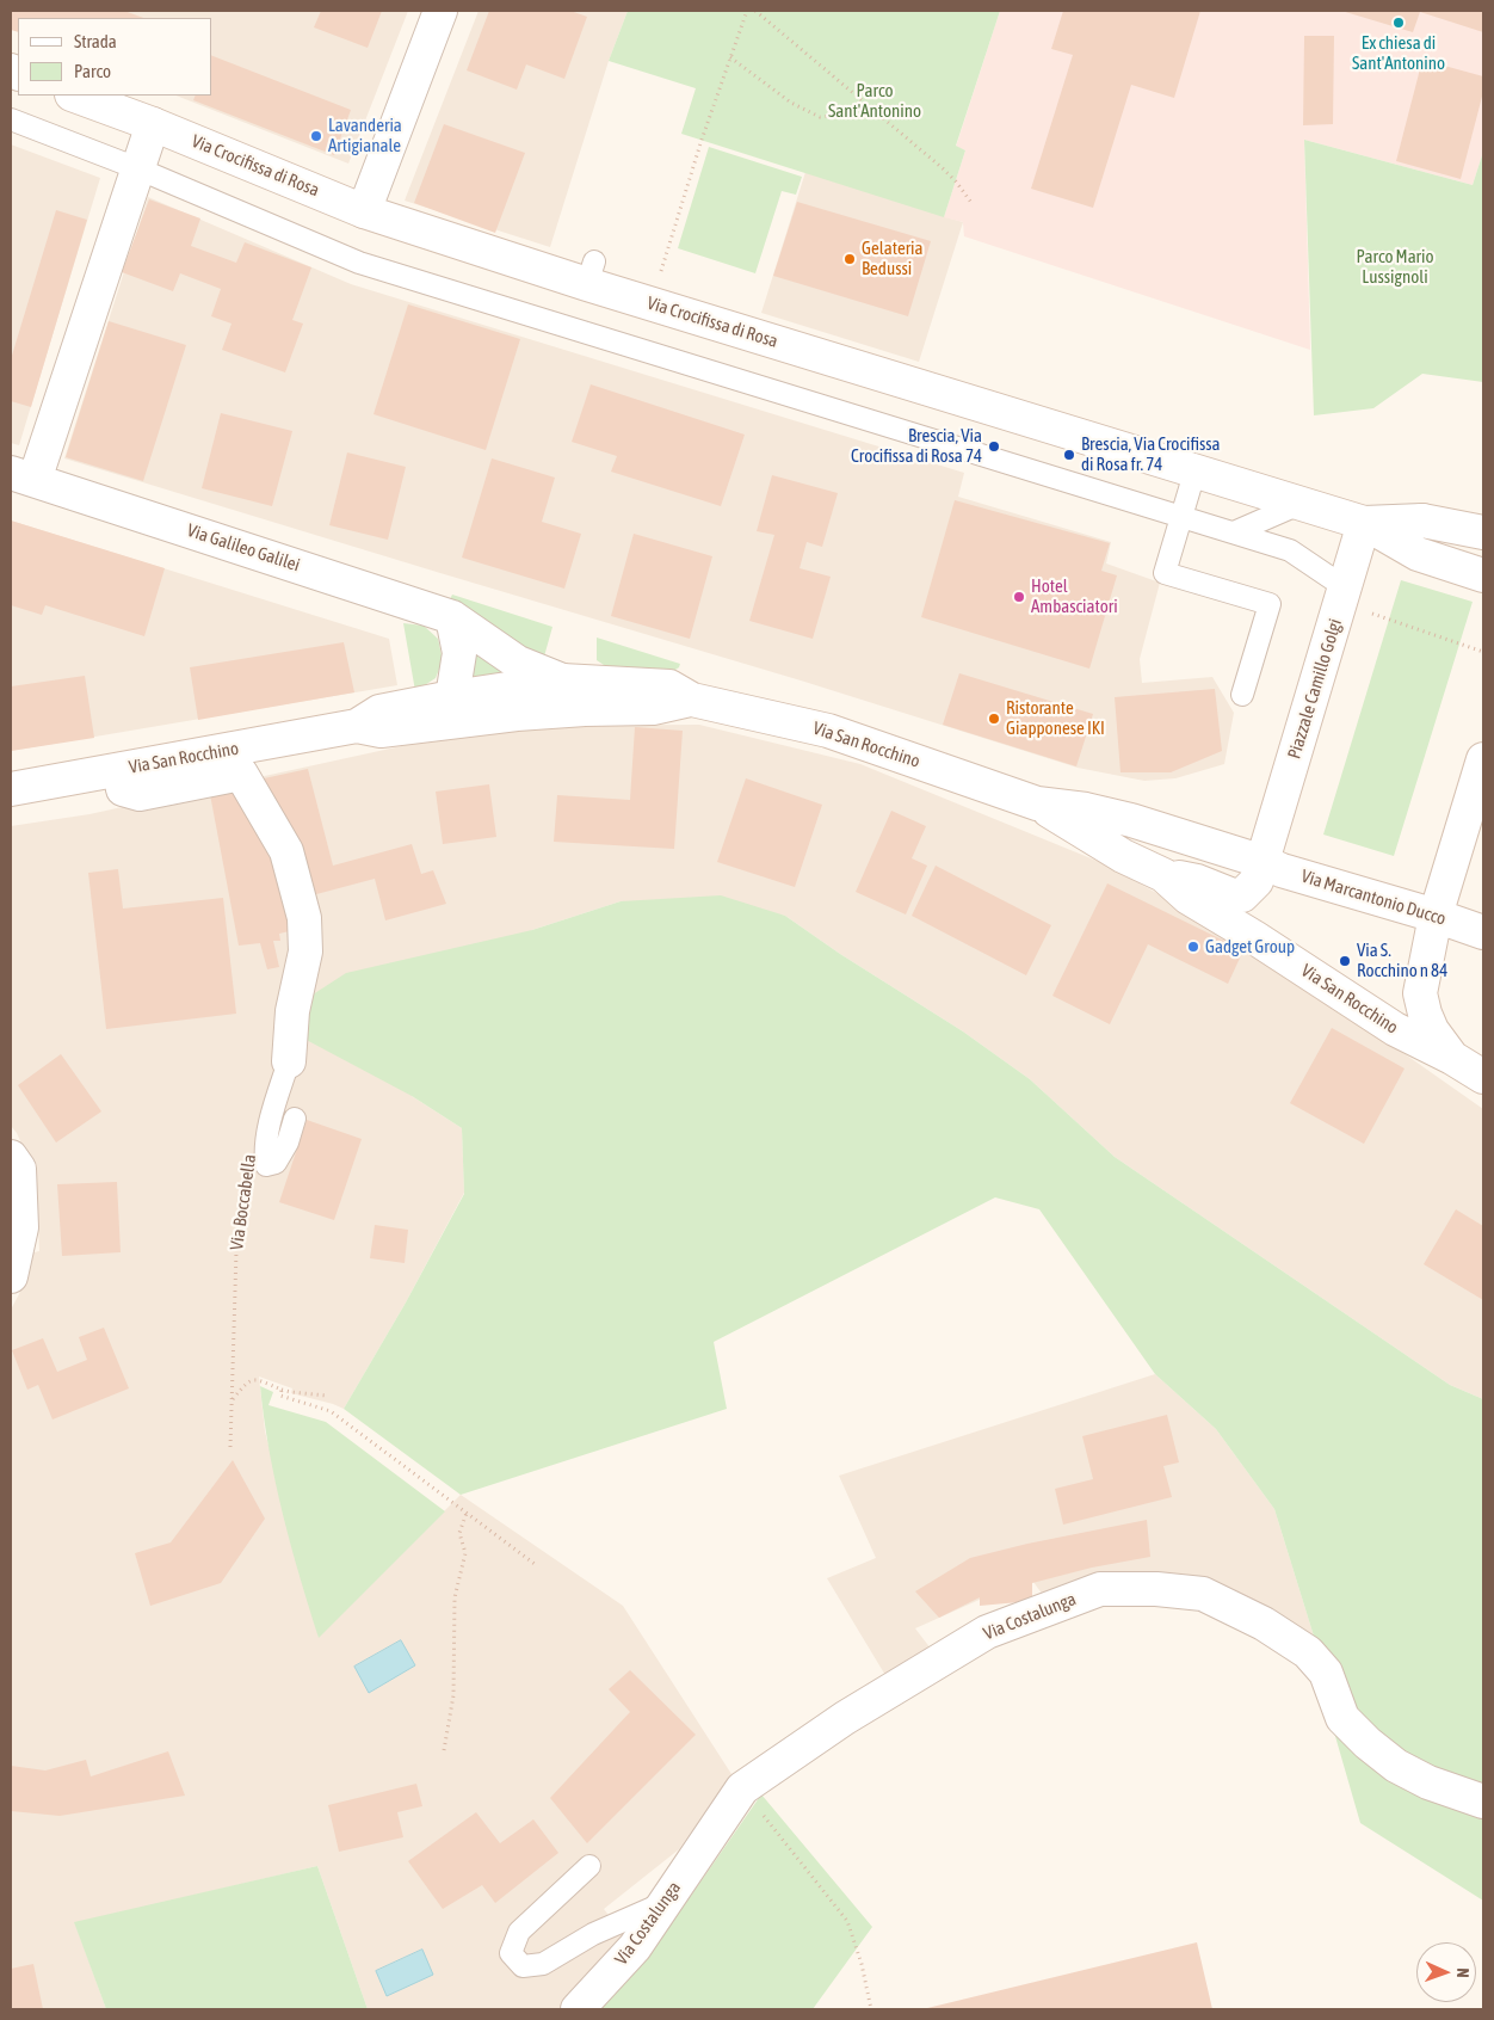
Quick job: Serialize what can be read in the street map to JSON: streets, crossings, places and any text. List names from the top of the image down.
{
  "streets": {
    "street": [
      "Via Crocifissa di Rosa",
      "Via Galileo Galilei",
      "Piazzale Camillo Golgi",
      "Via San Rocchino",
      "Via Marcantonio Ducco",
      "Via Costalunga"
    ],
    "path": ["Via Boccabella"]
  },
  "crossings": [
    ["Via Crocifissa di Rosa", "Via Galileo Galilei"],
    ["Via Crocifissa di Rosa", "Piazzale Camillo Golgi"],
    ["Via Galileo Galilei", "Via San Rocchino"],
    ["Piazzale Camillo Golgi", "Via San Rocchino"],
    ["Piazzale Camillo Golgi", "Via Marcantonio Ducco"],
    ["Via San Rocchino", "Via Marcantonio Ducco"]
  ],
  "parks": ["Parco Sant'Antonino", "Parco Mario Lussignoli"],
  "places": [
    "Ex chiesa di Sant'Antonino",
    "Lavanderia Artigianale",
    "Gelateria Bedussi",
    "Brescia, Via Crocifissa di Rosa 74",
    "Brescia, Via Crocifissa di Rosa fr. 74",
    "Hotel Ambasciatori",
    "Ristorante Giapponese IKI",
    "Gadget Group",
    "Via S. Rocchino n 84"
  ],
  "legend": ["Strada", "Parco"],
  "north": "right"
}
